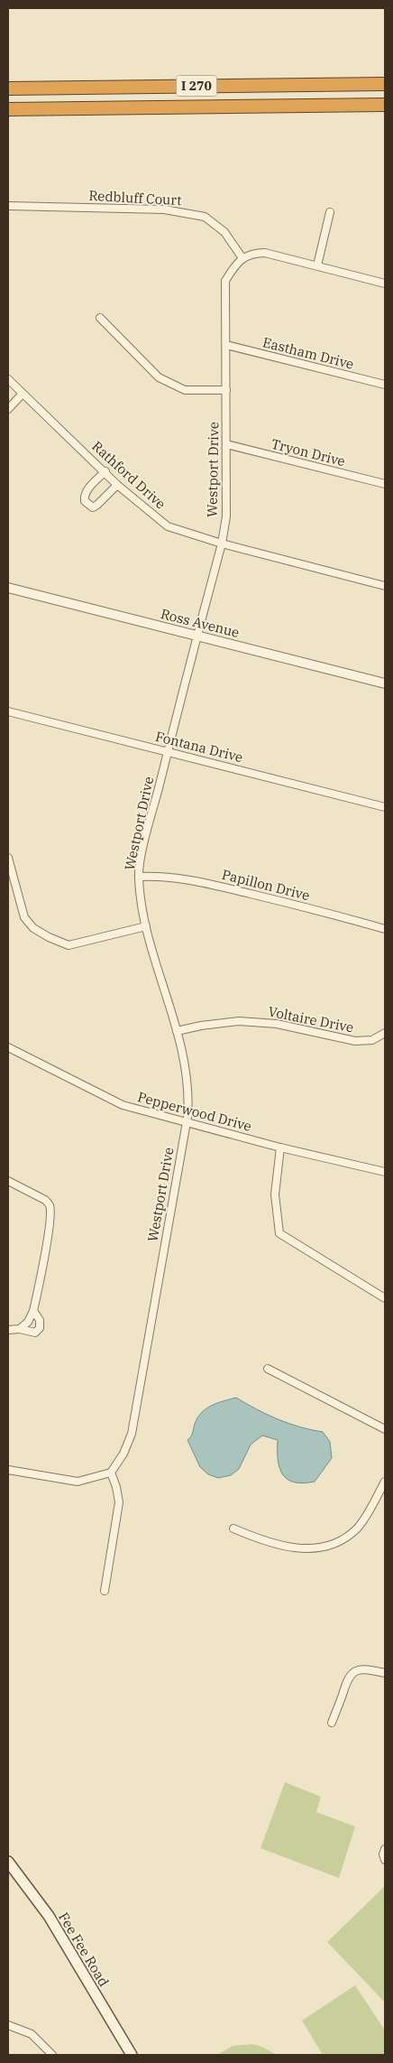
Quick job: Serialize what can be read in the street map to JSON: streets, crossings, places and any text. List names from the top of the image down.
{
  "streets": {
    "highway": ["I 270"],
    "main road": ["Fee Fee Road"],
    "street": [
      "Redbluff Court",
      "Eastham Drive",
      "Tryon Drive",
      "Westport Drive",
      "Rathford Drive",
      "Ross Avenue",
      "Fontana Drive",
      "Papillon Drive",
      "Voltaire Drive",
      "Pepperwood Drive"
    ]
  },
  "crossings": [
    ["Redbluff Court", "Westport Drive"],
    ["Eastham Drive", "Westport Drive"],
    ["Tryon Drive", "Westport Drive"],
    ["Westport Drive", "Rathford Drive"],
    ["Westport Drive", "Ross Avenue"],
    ["Westport Drive", "Fontana Drive"],
    ["Westport Drive", "Papillon Drive"],
    ["Westport Drive", "Voltaire Drive"],
    ["Westport Drive", "Pepperwood Drive"]
  ]
}
